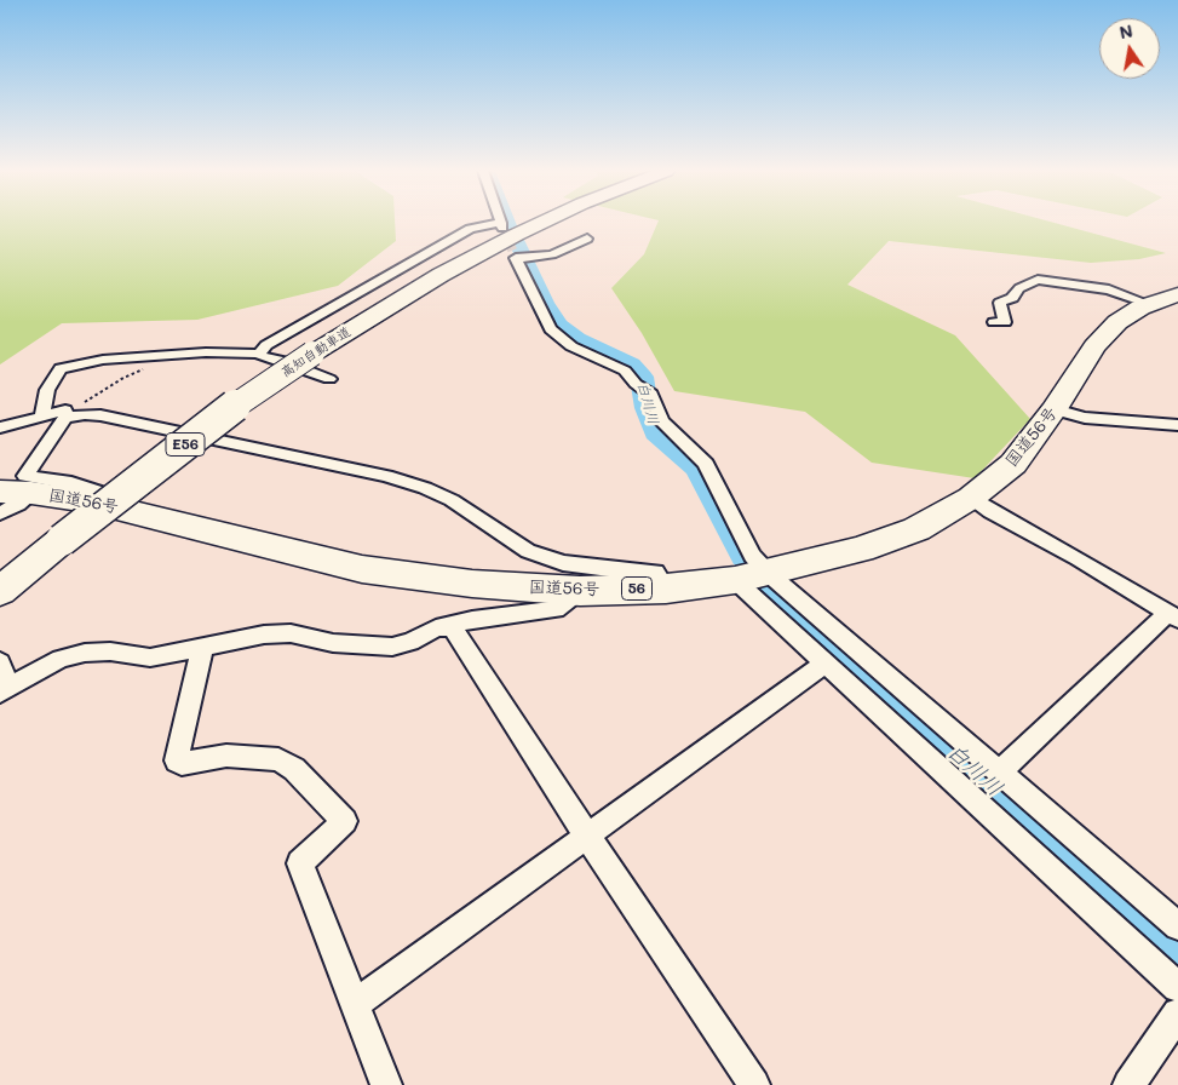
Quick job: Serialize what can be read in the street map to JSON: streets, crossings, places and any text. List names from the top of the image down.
{
  "streets": {
    "highway": [
      "高知自動車道",
      "国道56号",
      "E56",
      "56"
    ]
  },
  "water": ["白川川"],
  "north": "top"
}
